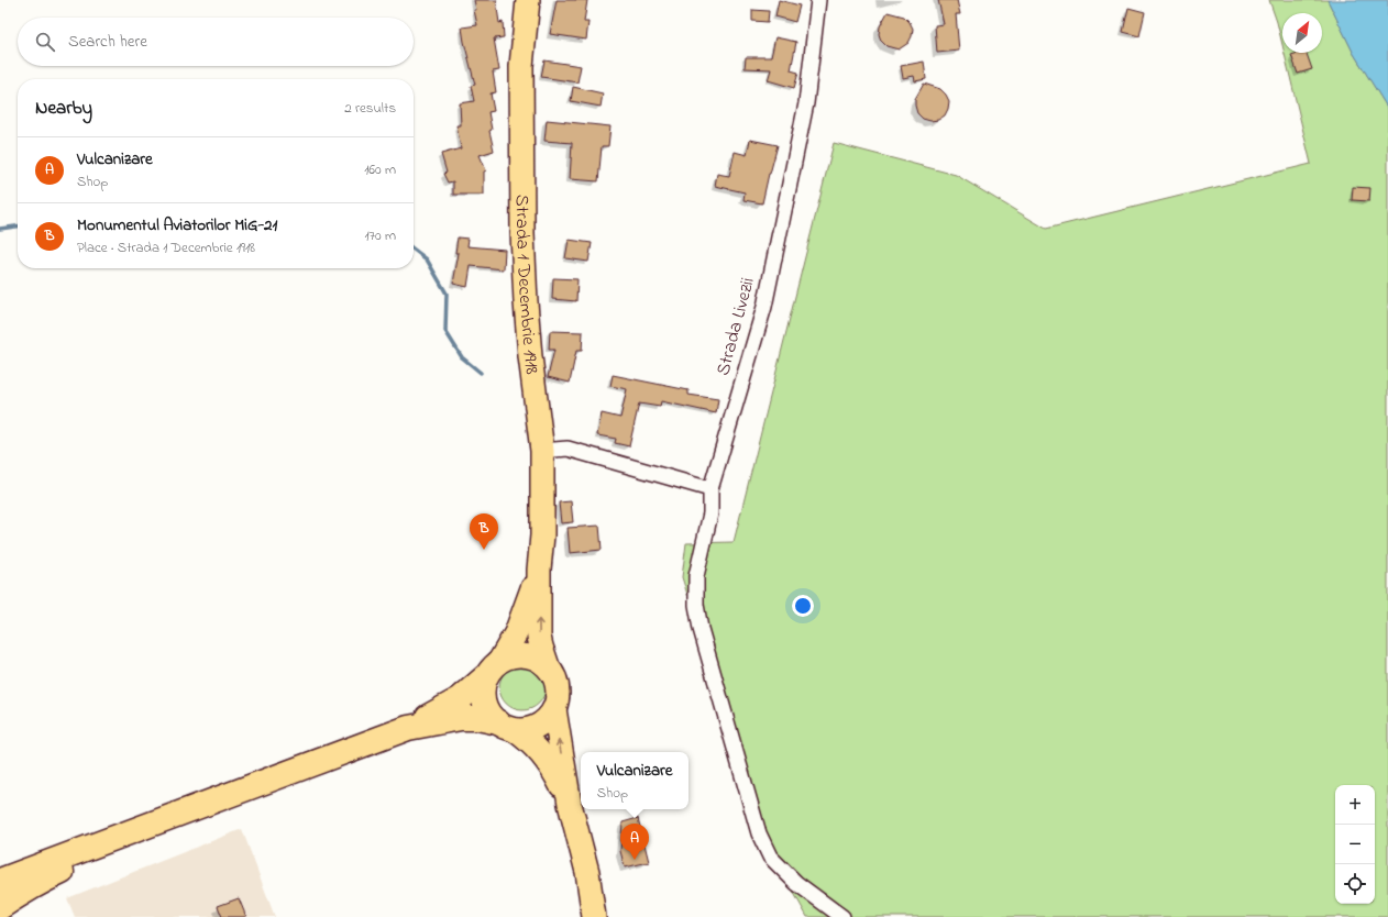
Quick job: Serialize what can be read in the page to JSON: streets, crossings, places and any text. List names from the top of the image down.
{
  "streets": {
    "main road": ["Strada 1 Decembrie 1918"],
    "street": ["Strada Livezii"]
  },
  "north": "top right",
  "page": {
    "search": "Search here",
    "heading": ["Nearby", "2 results"],
    "list": [
      {
        "mark": "A",
        "name": "Vulcanizare",
        "note": "Shop",
        "value": "160 m"
      },
      {
        "mark": "B",
        "name": "Monumentul Aviatorilor MiG-21",
        "note": "Place · Strada 1 Decembrie 1918",
        "value": "170 m"
      }
    ],
    "pins": ["B", "A"],
    "popup": ["Vulcanizare", "Shop"],
    "map_buttons": ["+", "−"]
  }
}
